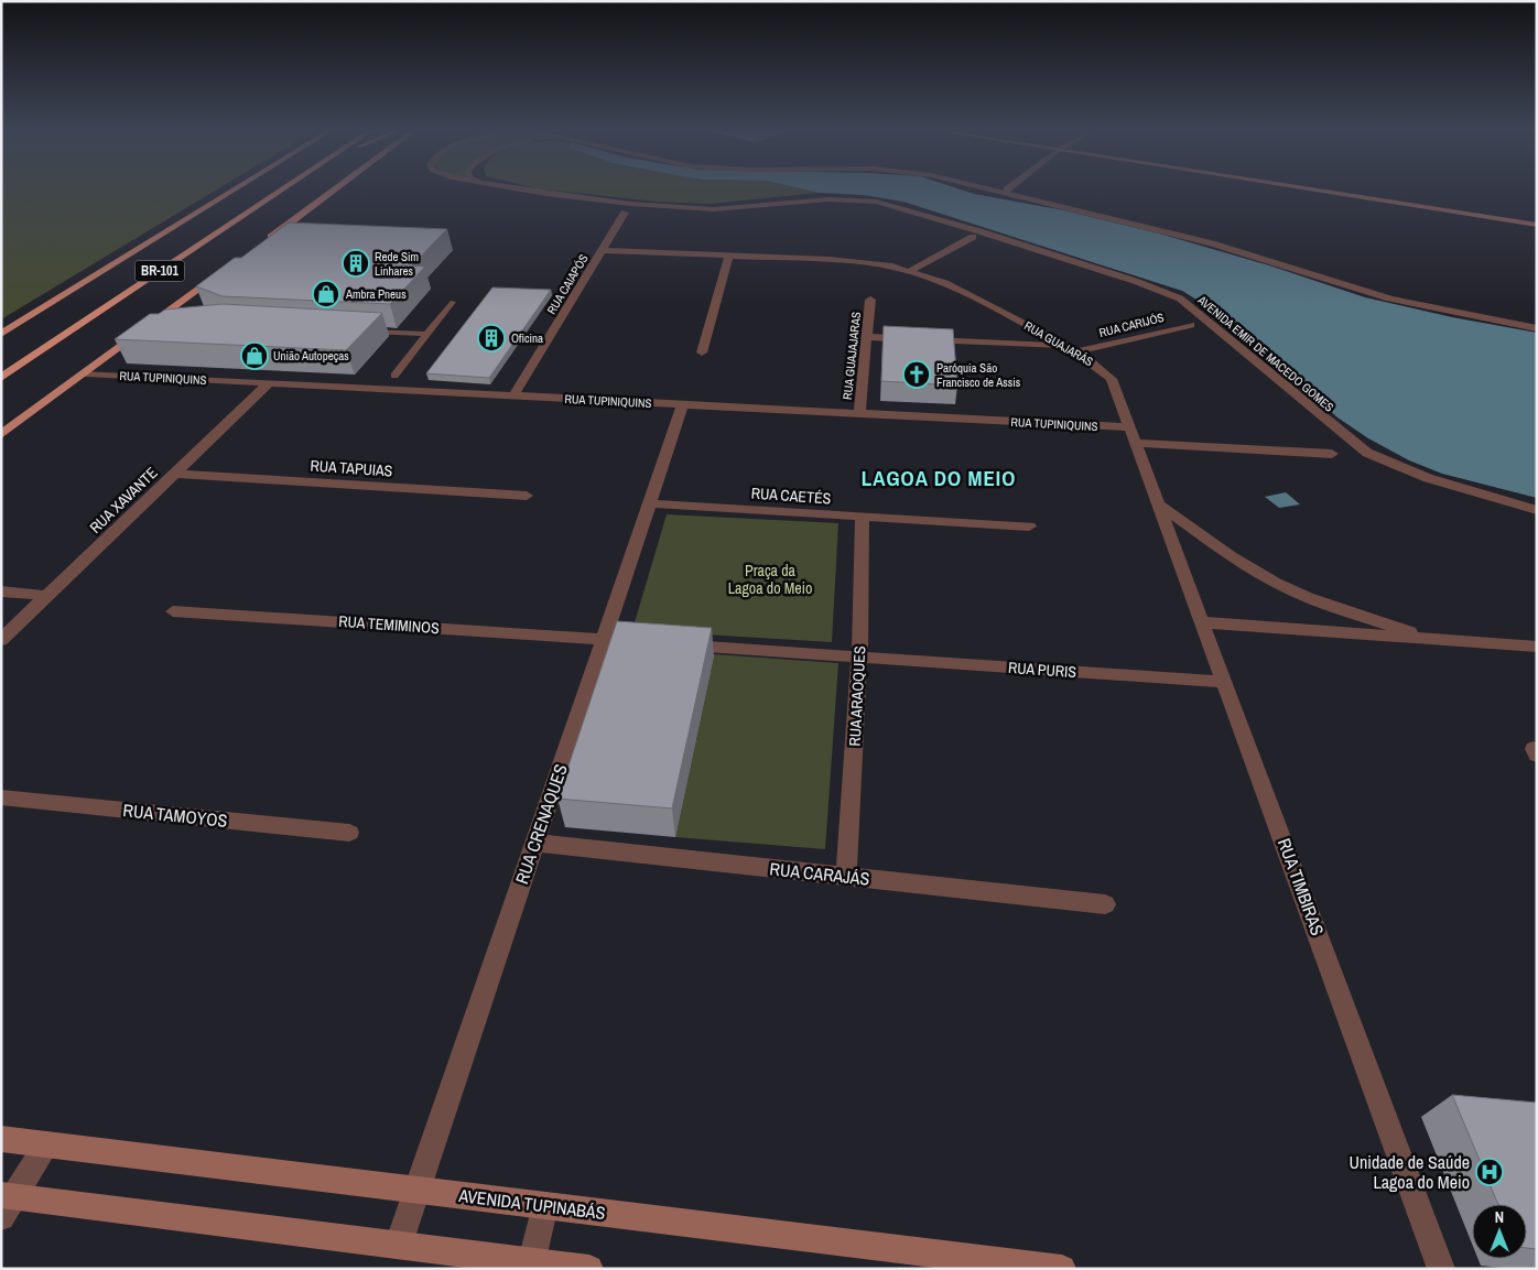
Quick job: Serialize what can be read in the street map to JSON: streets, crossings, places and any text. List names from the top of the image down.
{
  "streets": {
    "highway": ["BR-101"],
    "main road": ["AVENIDA TUPINABÁS"],
    "street": [
      "RUA CAIAPÓS",
      "RUA CARIJÓS",
      "RUA GUAJARÁS",
      "AVENIDA EMIR DE MACEDO GOMES",
      "RUA GUAJAJARAS",
      "RUA TUPINIQUINS",
      "RUA TAPUIAS",
      "RUA CAETÉS",
      "RUA XAVANTE",
      "RUA TEMIMINOS",
      "RUA PURIS",
      "RUA ARAOQUES",
      "RUA TAMOYOS",
      "RUA CRENAQUES",
      "RUA CARAJÁS",
      "RUA TIMBIRAS"
    ]
  },
  "crossings": [
    ["RUA CAIAPÓS", "RUA GUAJARÁS"],
    ["RUA CAIAPÓS", "RUA TUPINIQUINS"],
    ["RUA CARIJÓS", "RUA GUAJARÁS"],
    ["RUA GUAJARÁS", "RUA TUPINIQUINS"],
    ["RUA GUAJARÁS", "RUA TIMBIRAS"],
    ["RUA GUAJAJARAS", "RUA TUPINIQUINS"],
    ["RUA TUPINIQUINS", "RUA XAVANTE"],
    ["RUA TUPINIQUINS", "RUA CRENAQUES"],
    ["RUA TAPUIAS", "RUA XAVANTE"],
    ["RUA CAETÉS", "RUA ARAOQUES"],
    ["RUA CAETÉS", "RUA CRENAQUES"],
    ["RUA TEMIMINOS", "RUA CRENAQUES"],
    ["RUA PURIS", "RUA ARAOQUES"],
    ["RUA PURIS", "RUA TIMBIRAS"],
    ["RUA ARAOQUES", "RUA CARAJÁS"],
    ["RUA CRENAQUES", "RUA CARAJÁS"],
    ["RUA CRENAQUES", "AVENIDA TUPINABÁS"]
  ],
  "districts": ["LAGOA DO MEIO"],
  "parks": ["Praça da Lagoa do Meio"],
  "places": {
    "building": ["Rede Sim Linhares", "Oficina"],
    "shop": ["Ambra Pneus", "União Autopeças"],
    "church": ["Paróquia São Francisco de Assis"],
    "hospital": ["Unidade de Saúde Lagoa do Meio"]
  },
  "north": "top"
}
